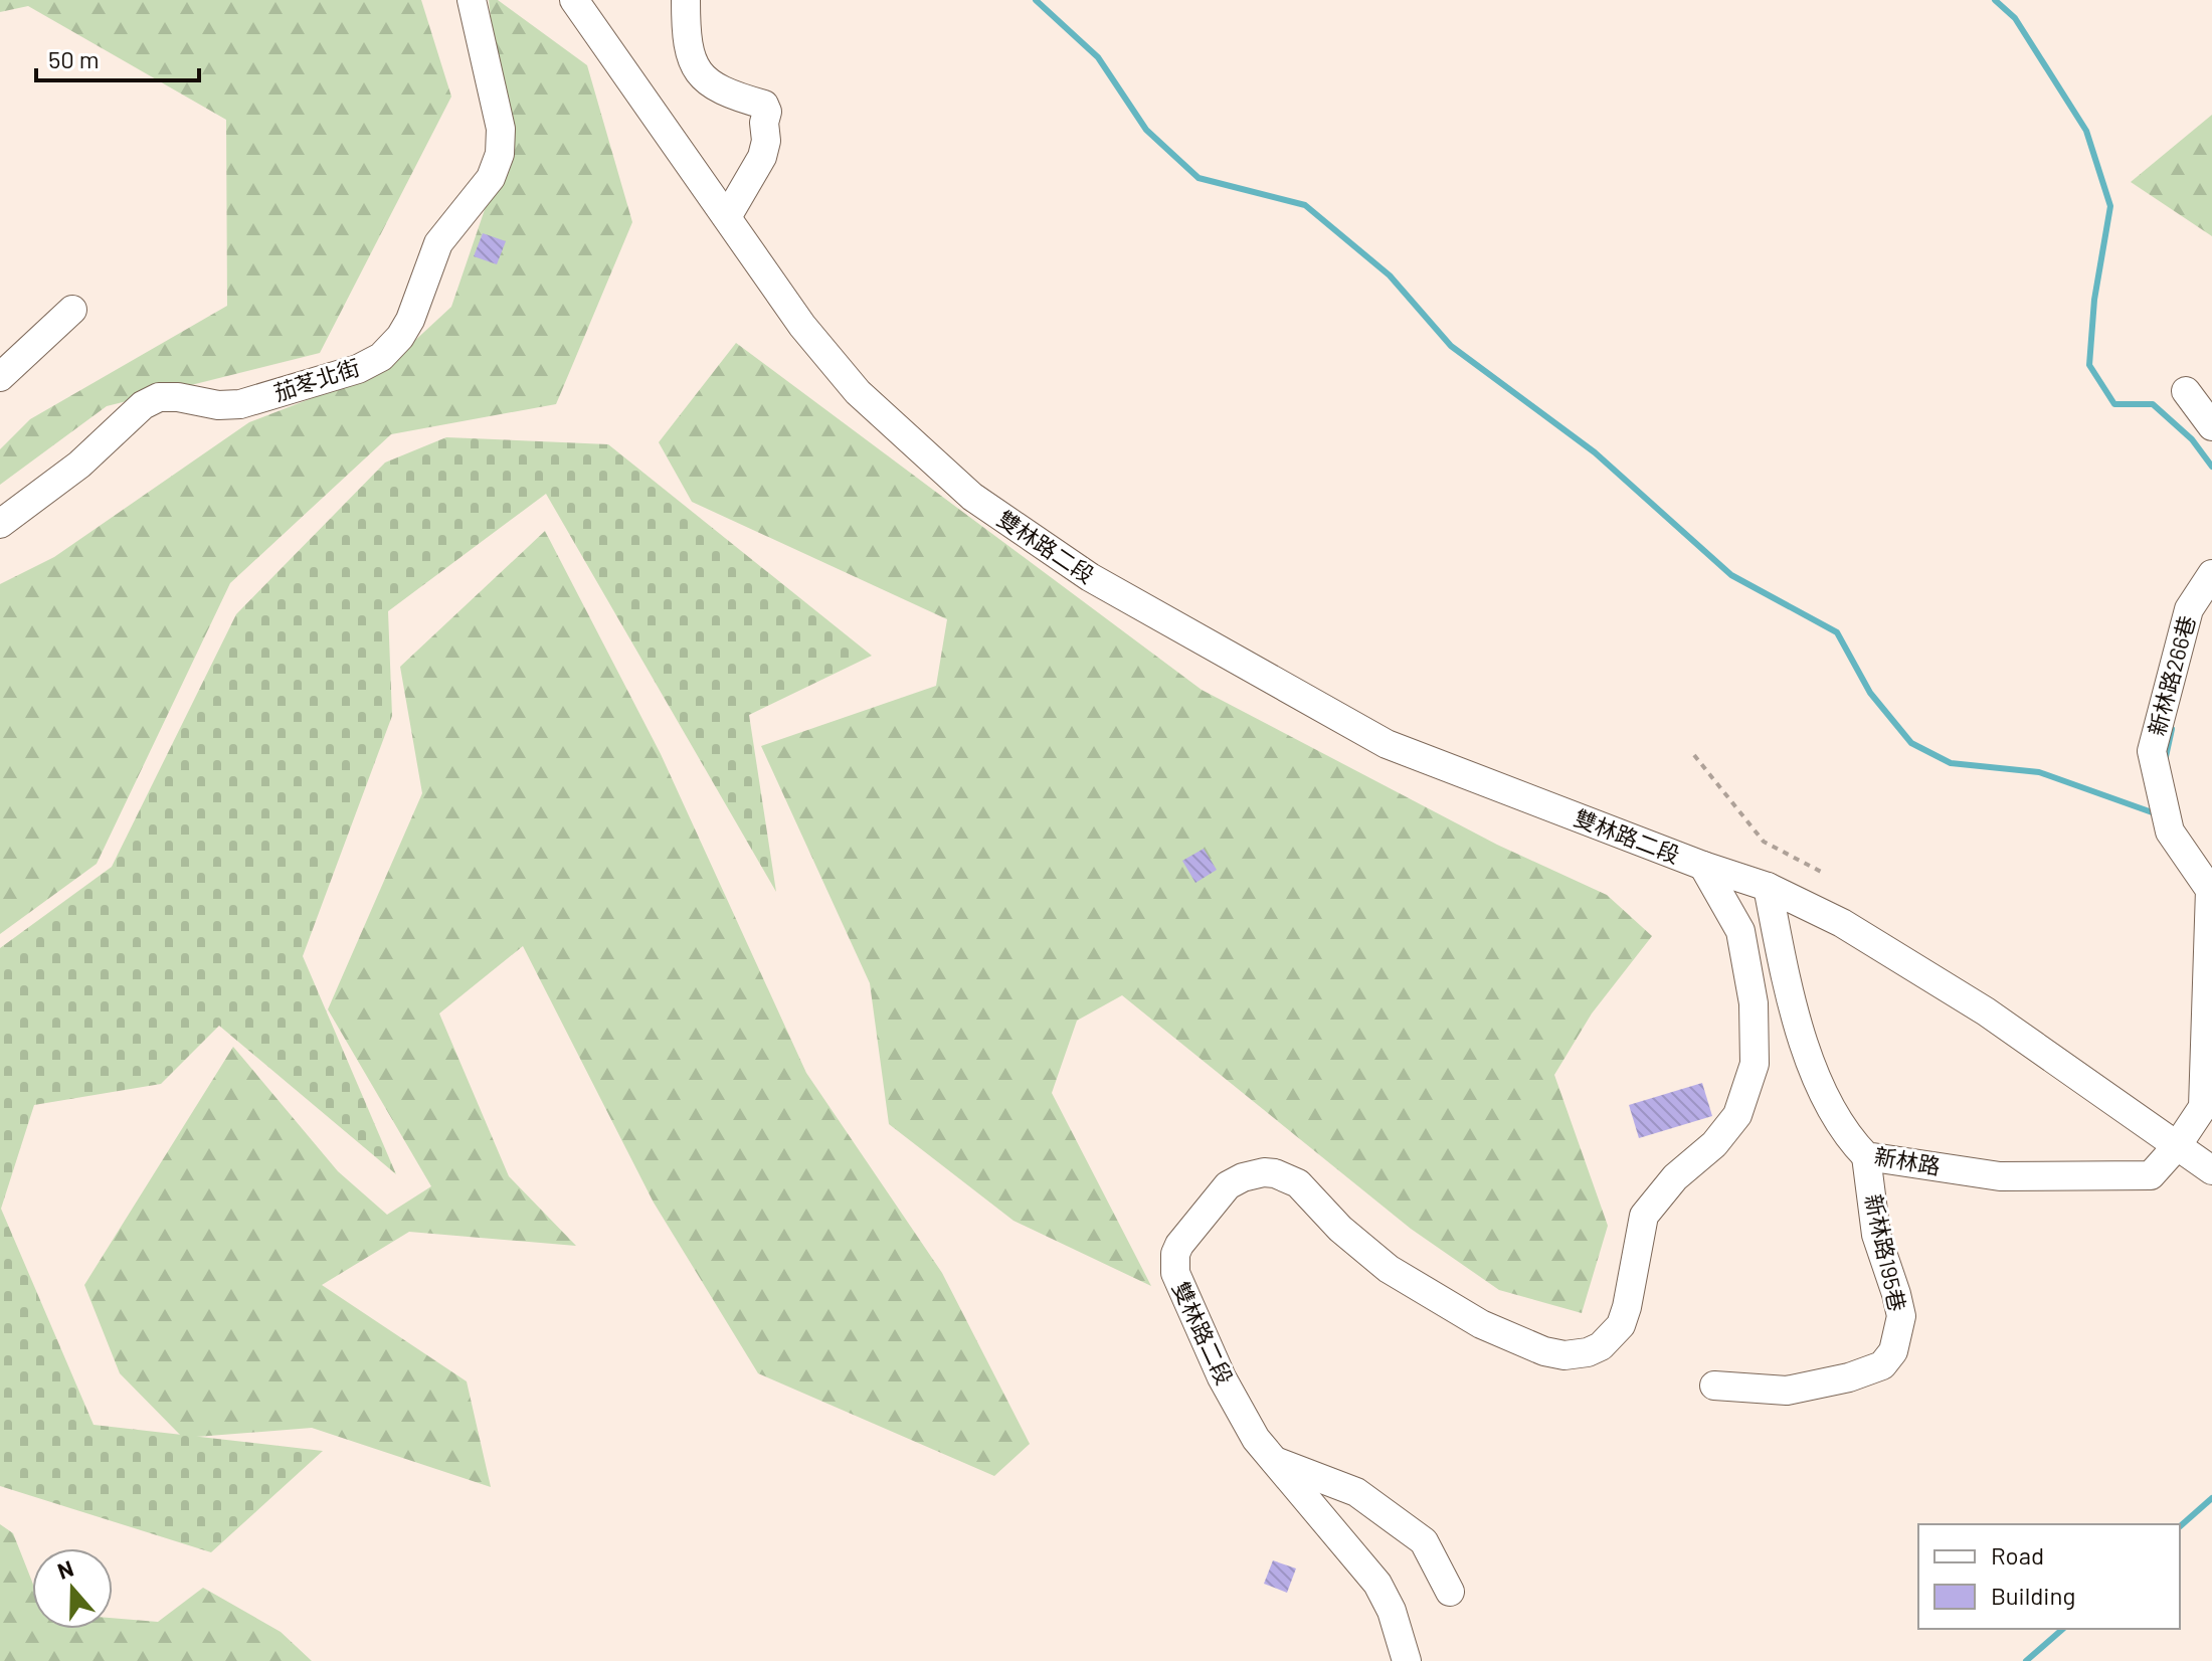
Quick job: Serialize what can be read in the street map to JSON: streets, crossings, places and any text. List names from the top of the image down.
{
  "streets": {
    "street": [
      "茄苳北街",
      "雙林路二段",
      "新林路266巷",
      "新林路",
      "新林路195巷"
    ]
  },
  "crossings": [
    ["新林路266巷", "新林路"],
    ["新林路", "新林路195巷"]
  ],
  "legend": ["Road", "Building"],
  "scale_bar": "50 m",
  "north": "top"
}
